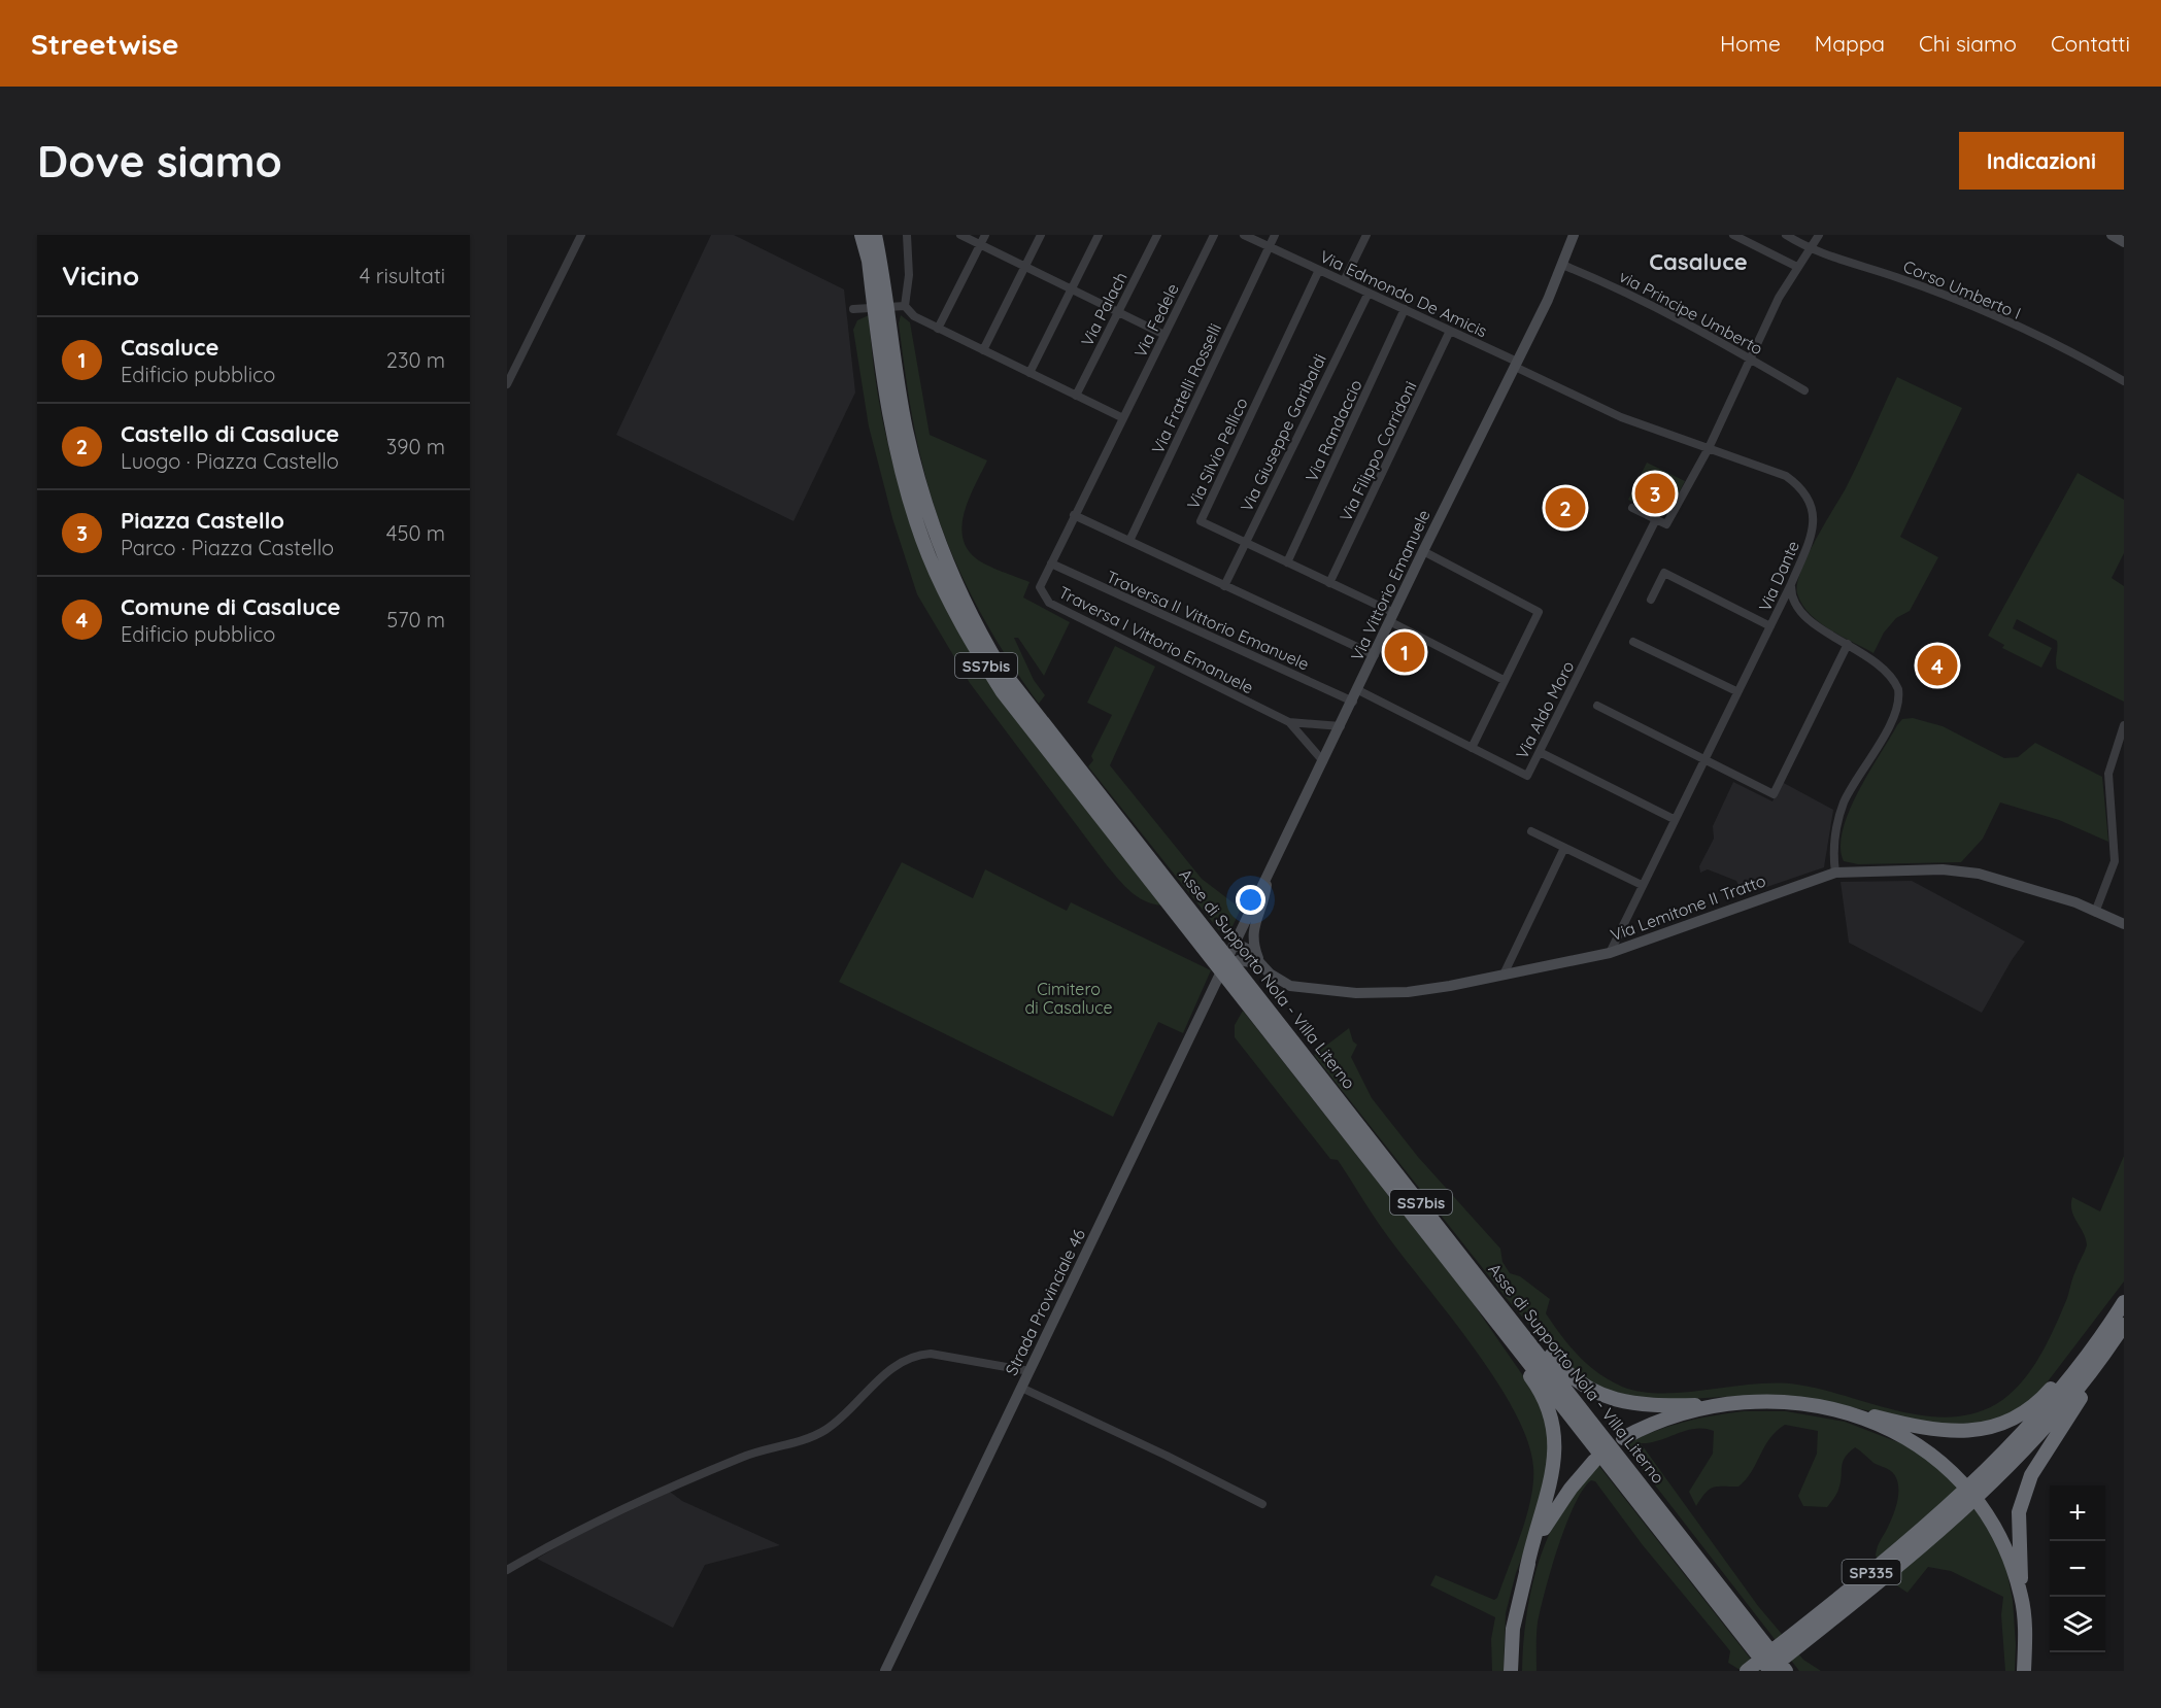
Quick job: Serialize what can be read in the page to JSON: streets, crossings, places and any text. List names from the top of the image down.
{
  "streets": {
    "highway": ["SS7bis", "Asse di Supporto Nola - Villa Literno", "SP335"],
    "street": [
      "Corso Umberto I",
      "Via Edmondo De Amicis",
      "Via Palach",
      "via Principe Umberto",
      "Via Fedele",
      "Via Fratelli Rosselli",
      "Via Randaccio",
      "Via Giuseppe Garibaldi",
      "Via Filippo Corridoni",
      "Via Silvio Pellico",
      "Via Dante",
      "Via Vittorio Emanuele",
      "Traversa II Vittorio Emanuele",
      "Traversa I Vittorio Emanuele",
      "Via Aldo Moro",
      "Via Lemitone II Tratto",
      "Strada Provinciale 46"
    ]
  },
  "crossings": [
    ["Via Edmondo De Amicis", "Via Fratelli Rosselli"],
    ["Via Edmondo De Amicis", "Via Randaccio"],
    ["Via Edmondo De Amicis", "Via Giuseppe Garibaldi"],
    ["Via Edmondo De Amicis", "Via Filippo Corridoni"],
    ["Via Edmondo De Amicis", "Via Silvio Pellico"],
    ["Via Edmondo De Amicis", "Via Dante"],
    ["Via Edmondo De Amicis", "Via Vittorio Emanuele"],
    ["via Principe Umberto", "Via Vittorio Emanuele"],
    ["Via Fedele", "Traversa II Vittorio Emanuele"],
    ["Via Fedele", "Traversa I Vittorio Emanuele"],
    ["Via Randaccio", "Via Silvio Pellico"],
    ["Via Giuseppe Garibaldi", "Via Silvio Pellico"],
    ["Via Filippo Corridoni", "Via Silvio Pellico"],
    ["Via Silvio Pellico", "Via Vittorio Emanuele"],
    ["Via Dante", "Via Vittorio Emanuele"],
    ["Via Dante", "Via Lemitone II Tratto"],
    ["Via Vittorio Emanuele", "Traversa II Vittorio Emanuele"],
    ["Via Vittorio Emanuele", "Traversa I Vittorio Emanuele"],
    ["Via Vittorio Emanuele", "Via Aldo Moro"],
    ["Via Vittorio Emanuele", "Via Lemitone II Tratto"],
    ["Via Vittorio Emanuele", "Strada Provinciale 46"],
    ["Traversa II Vittorio Emanuele", "Traversa I Vittorio Emanuele"],
    ["Traversa II Vittorio Emanuele", "Via Aldo Moro"],
    ["Via Lemitone II Tratto", "Strada Provinciale 46"],
    ["Asse di Supporto Nola - Villa Literno", "SP335"]
  ],
  "districts": ["Casaluce"],
  "parks": ["Cimitero di Casaluce"],
  "page": {
    "header": "Streetwise",
    "nav": [
      "Home",
      "Mappa",
      "Chi siamo",
      "Contatti"
    ],
    "buttons": "Indicazioni",
    "title": "Dove siamo",
    "heading": ["Vicino", "4 risultati"],
    "list": [
      {
        "mark": "1",
        "name": "Casaluce",
        "note": "Edificio pubblico",
        "value": "230 m"
      },
      {
        "mark": "2",
        "name": "Castello di Casaluce",
        "note": "Luogo · Piazza Castello",
        "value": "390 m"
      },
      {
        "mark": "3",
        "name": "Piazza Castello",
        "note": "Parco · Piazza Castello",
        "value": "450 m"
      },
      {
        "mark": "4",
        "name": "Comune di Casaluce",
        "note": "Edificio pubblico",
        "value": "570 m"
      }
    ],
    "pins": [
      "3",
      "2",
      "1",
      "4"
    ],
    "map_buttons": ["+", "−"]
  }
}
